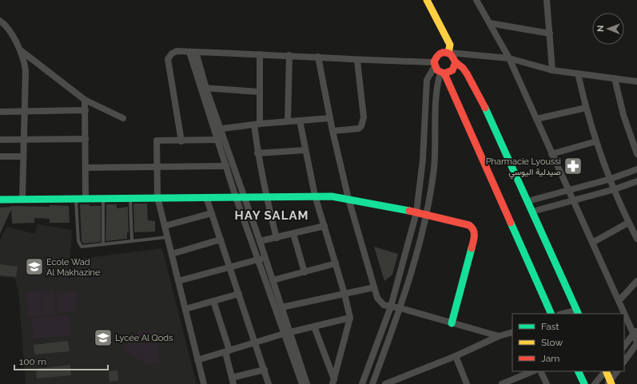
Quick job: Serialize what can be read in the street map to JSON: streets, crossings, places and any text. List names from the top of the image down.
{
  "districts": ["HAY SALAM"],
  "places": {
    "pharmacy": ["Pharmacie Lyoussi صيدلية اليوسي"],
    "school or university": ["Ecole Wad Al Makhazine", "Lycée Al Qods"]
  },
  "legend": ["Fast", "Slow", "Jam"],
  "scale_bar": "100 m",
  "north": "left"
}
